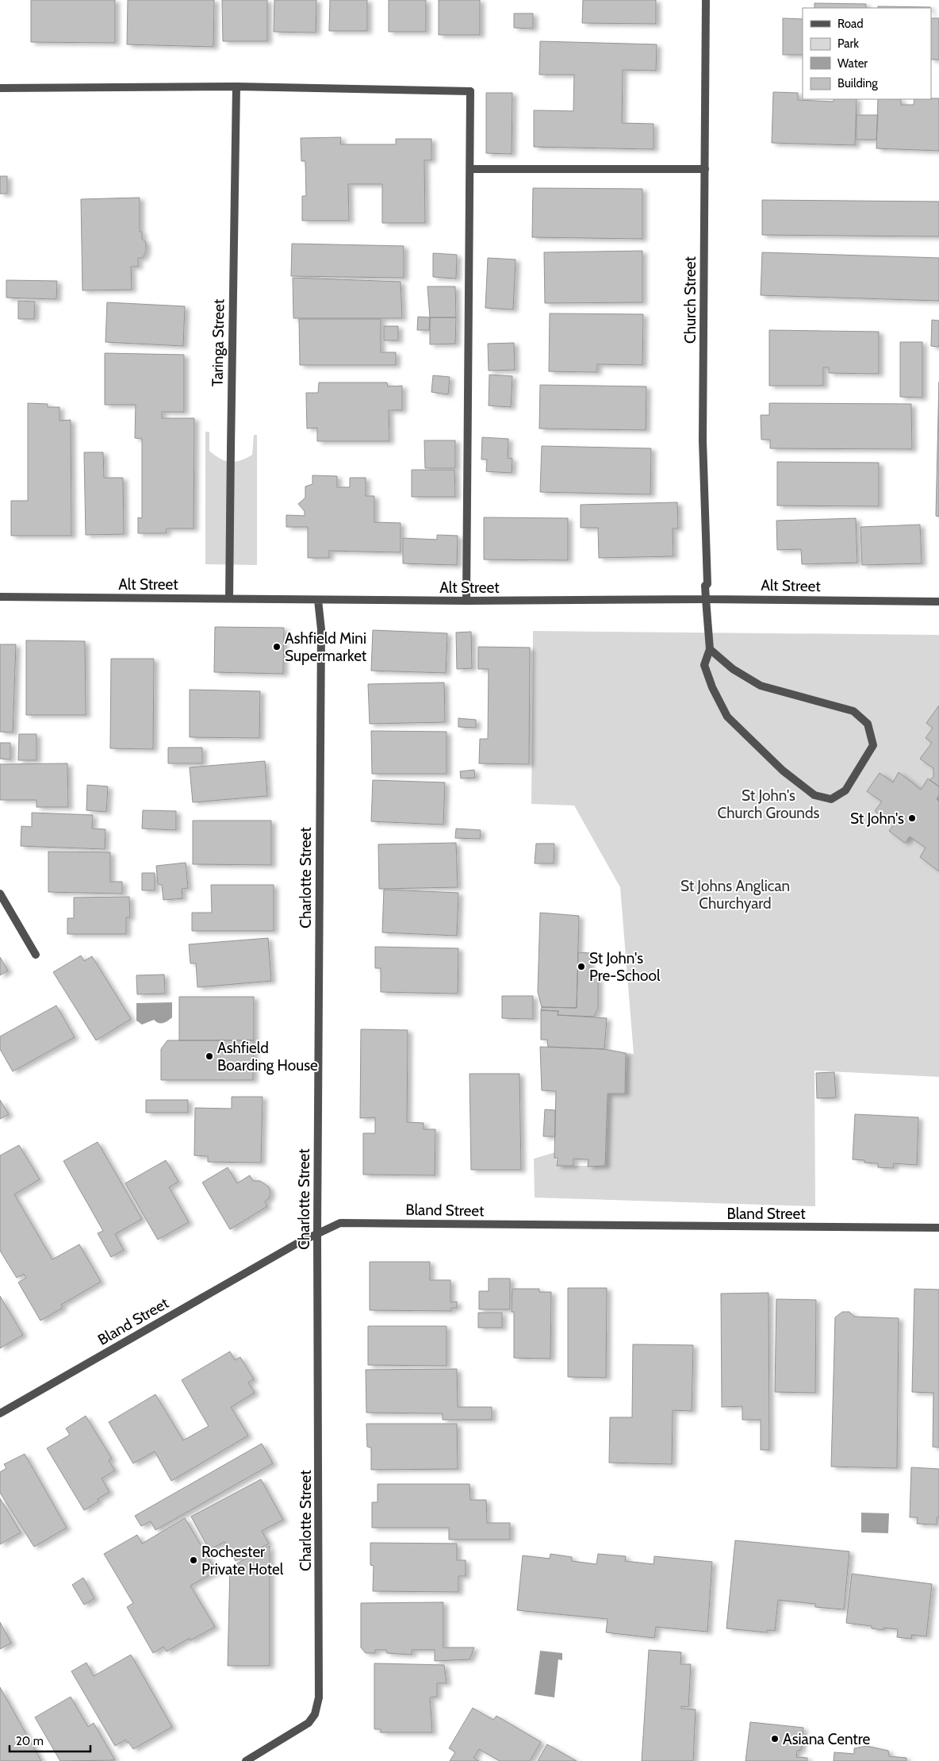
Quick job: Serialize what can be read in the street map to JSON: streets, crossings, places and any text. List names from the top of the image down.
{
  "streets": {
    "street": [
      "Church Street",
      "Taringa Street",
      "Alt Street",
      "Charlotte Street",
      "Bland Street"
    ]
  },
  "crossings": [
    ["Church Street", "Alt Street"],
    ["Taringa Street", "Alt Street"],
    ["Alt Street", "Charlotte Street"],
    ["Charlotte Street", "Bland Street"]
  ],
  "parks": ["St John's Church Grounds", "St Johns Anglican Churchyard"],
  "places": [
    "Ashfield Mini Supermarket",
    "St John's",
    "St John's Pre-School",
    "Ashfield Boarding House",
    "Rochester Private Hotel",
    "Asiana Centre"
  ],
  "legend": [
    "Road",
    "Park",
    "Water",
    "Building"
  ],
  "scale_bar": "20 m"
}
